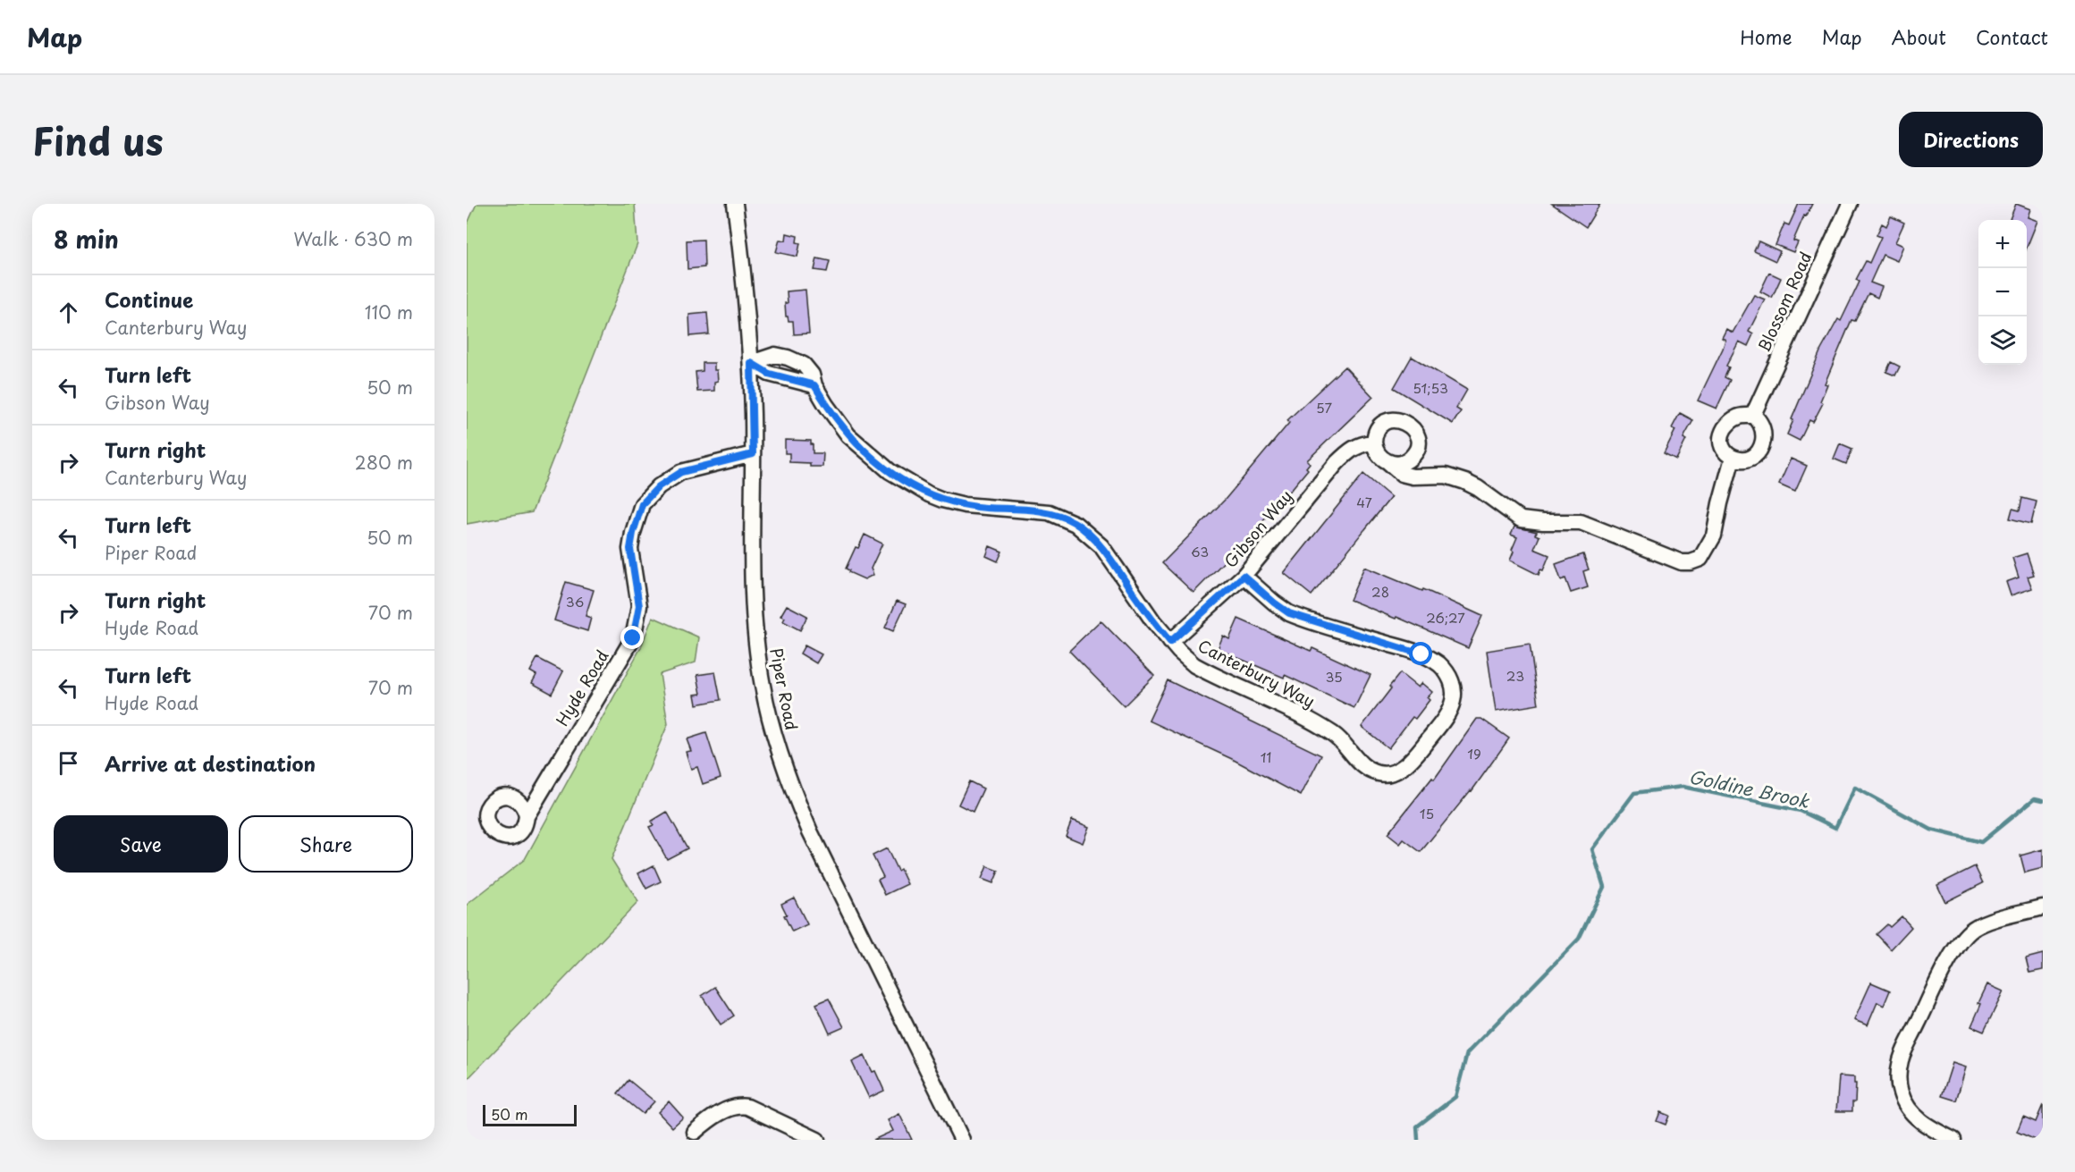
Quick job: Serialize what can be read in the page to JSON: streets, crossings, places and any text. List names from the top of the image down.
{
  "streets": {
    "street": [
      "Blossom Road",
      "Gibson Way",
      "Canterbury Way",
      "Hyde Road",
      "Piper Road"
    ]
  },
  "crossings": [
    ["Gibson Way", "Canterbury Way"],
    ["Canterbury Way", "Piper Road"],
    ["Hyde Road", "Piper Road"]
  ],
  "water": ["Goldine Brook"],
  "house_numbers": [
    "51;53",
    "57",
    "47",
    "63",
    "28",
    "36",
    "26;27",
    "23",
    "35",
    "19",
    "11",
    "15"
  ],
  "scale_bar": "50 m",
  "page": {
    "header": "Map",
    "nav": [
      "Home",
      "Map",
      "About",
      "Contact"
    ],
    "title": "Find us",
    "buttons": [
      "Directions",
      ["Save", "Share"]
    ],
    "heading": ["8 min", "Walk · 630 m"],
    "map_buttons": ["+", "−"],
    "list": [
      ["Continue", "Canterbury Way", "110 m"],
      ["Turn left", "Gibson Way", "50 m"],
      ["Turn right", "Canterbury Way", "280 m"],
      ["Turn left", "Piper Road", "50 m"],
      ["Turn right", "Hyde Road", "70 m"],
      ["Turn left", "Hyde Road", "70 m"],
      "Arrive at destination"
    ],
    "scale": "50 m"
  }
}
